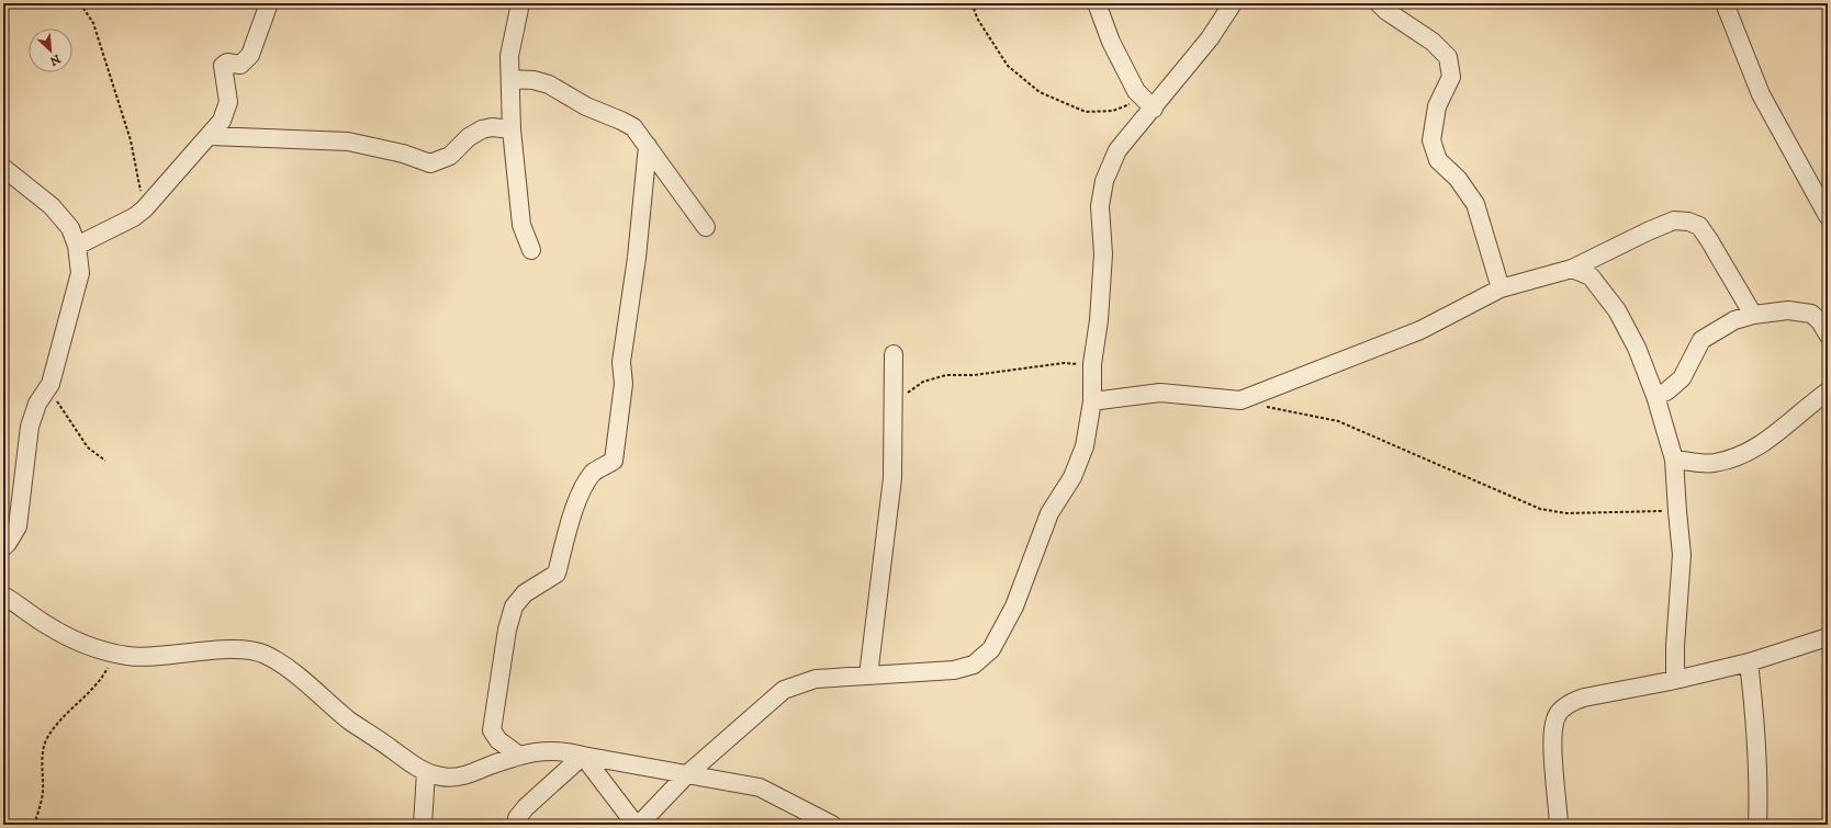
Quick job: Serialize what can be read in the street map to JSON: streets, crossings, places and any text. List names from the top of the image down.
{
  "north": "bottom right"
}
